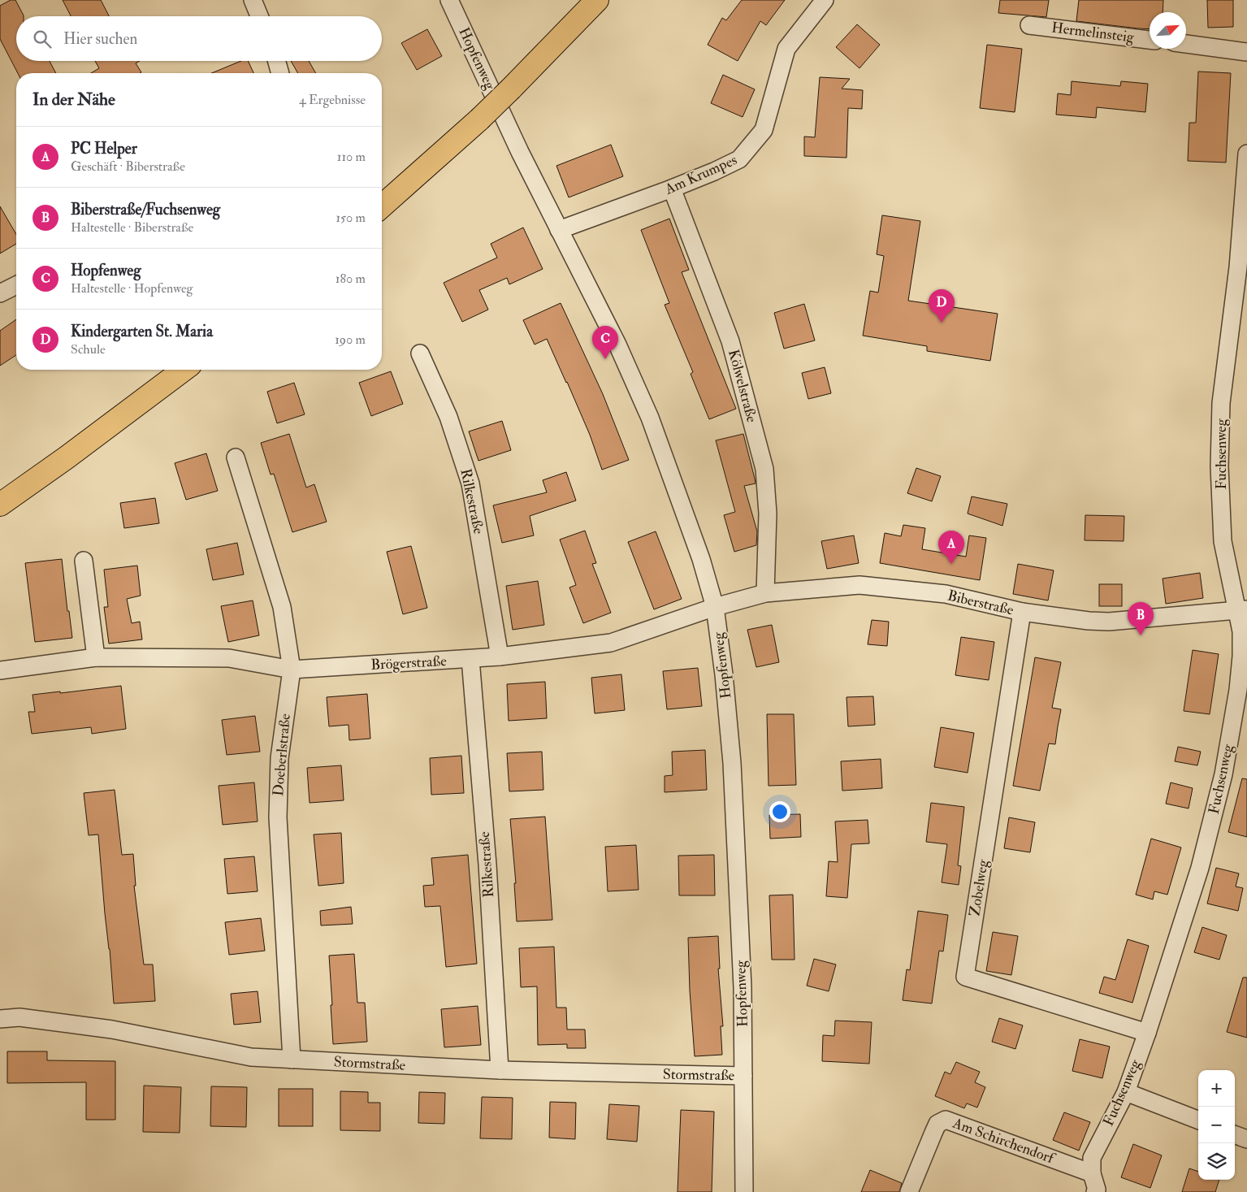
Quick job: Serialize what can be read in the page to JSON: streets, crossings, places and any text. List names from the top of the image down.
{
  "streets": {
    "street": [
      "Hermelinsteig",
      "Hopfenweg",
      "Am Krumpes",
      "Kölwelstraße",
      "Fuchsenweg",
      "Rilkestraße",
      "Biberstraße",
      "Brögerstraße",
      "Doeberlstraße",
      "Zobelweg",
      "Stormstraße",
      "Am Schirchendorf"
    ]
  },
  "crossings": [
    ["Hopfenweg", "Am Krumpes"],
    ["Hopfenweg", "Biberstraße"],
    ["Hopfenweg", "Brögerstraße"],
    ["Hopfenweg", "Stormstraße"],
    ["Am Krumpes", "Kölwelstraße"],
    ["Kölwelstraße", "Biberstraße"],
    ["Fuchsenweg", "Biberstraße"],
    ["Fuchsenweg", "Zobelweg"],
    ["Fuchsenweg", "Am Schirchendorf"],
    ["Rilkestraße", "Brögerstraße"],
    ["Rilkestraße", "Stormstraße"],
    ["Biberstraße", "Brögerstraße"],
    ["Biberstraße", "Zobelweg"],
    ["Brögerstraße", "Doeberlstraße"],
    ["Doeberlstraße", "Stormstraße"]
  ],
  "north": "top right",
  "page": {
    "search": "Hier suchen",
    "heading": ["In der Nähe", "4 Ergebnisse"],
    "list": [
      {
        "mark": "A",
        "name": "PC Helper",
        "note": "Geschäft · Biberstraße",
        "value": "110 m"
      },
      {
        "mark": "B",
        "name": "Biberstraße/Fuchsenweg",
        "note": "Haltestelle · Biberstraße",
        "value": "150 m"
      },
      {
        "mark": "C",
        "name": "Hopfenweg",
        "note": "Haltestelle · Hopfenweg",
        "value": "180 m"
      },
      {
        "mark": "D",
        "name": "Kindergarten St. Maria",
        "note": "Schule",
        "value": "190 m"
      }
    ],
    "pins": [
      "D",
      "C",
      "A",
      "B"
    ],
    "map_buttons": ["+", "−"]
  }
}
